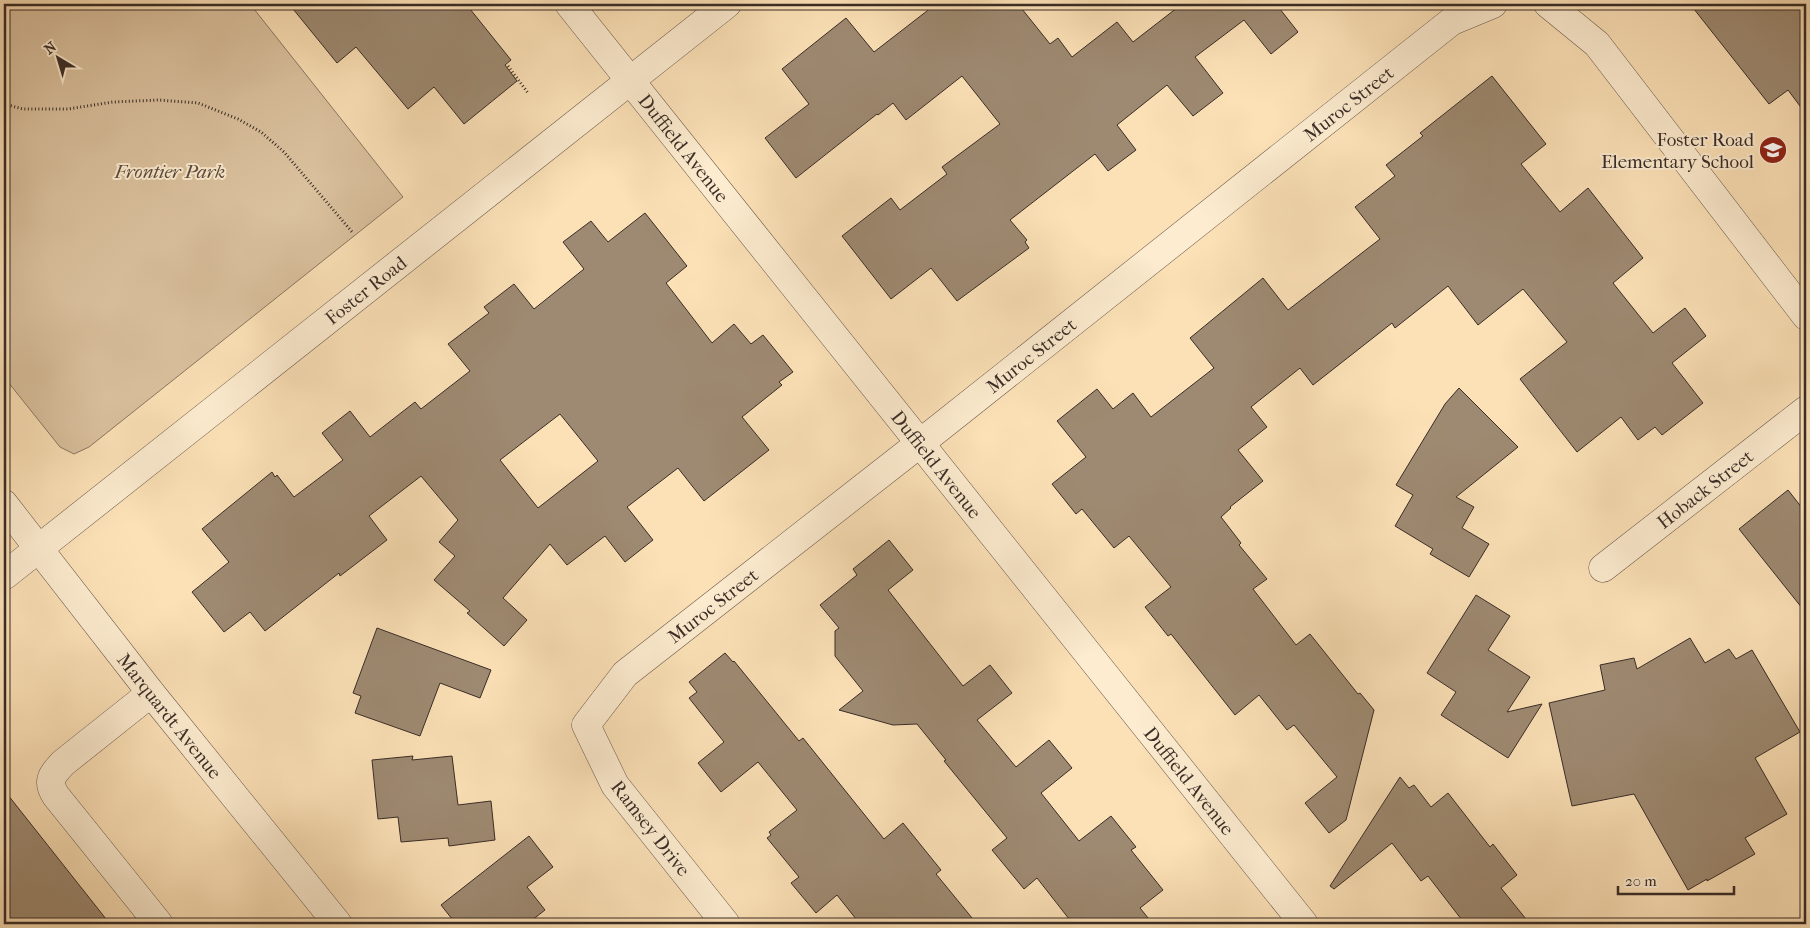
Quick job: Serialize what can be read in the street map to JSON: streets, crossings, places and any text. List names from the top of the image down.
{
  "streets": {
    "street": [
      "Muroc Street",
      "Duffield Avenue",
      "Foster Road",
      "Hoback Street",
      "Marquardt Avenue",
      "Ramsey Drive"
    ]
  },
  "crossings": [
    ["Muroc Street", "Duffield Avenue"],
    ["Muroc Street", "Ramsey Drive"],
    ["Duffield Avenue", "Foster Road"],
    ["Foster Road", "Marquardt Avenue"]
  ],
  "parks": ["Frontier Park"],
  "places": {
    "school or university": ["Foster Road Elementary School"]
  },
  "scale_bar": "20 m",
  "north": "top left"
}
